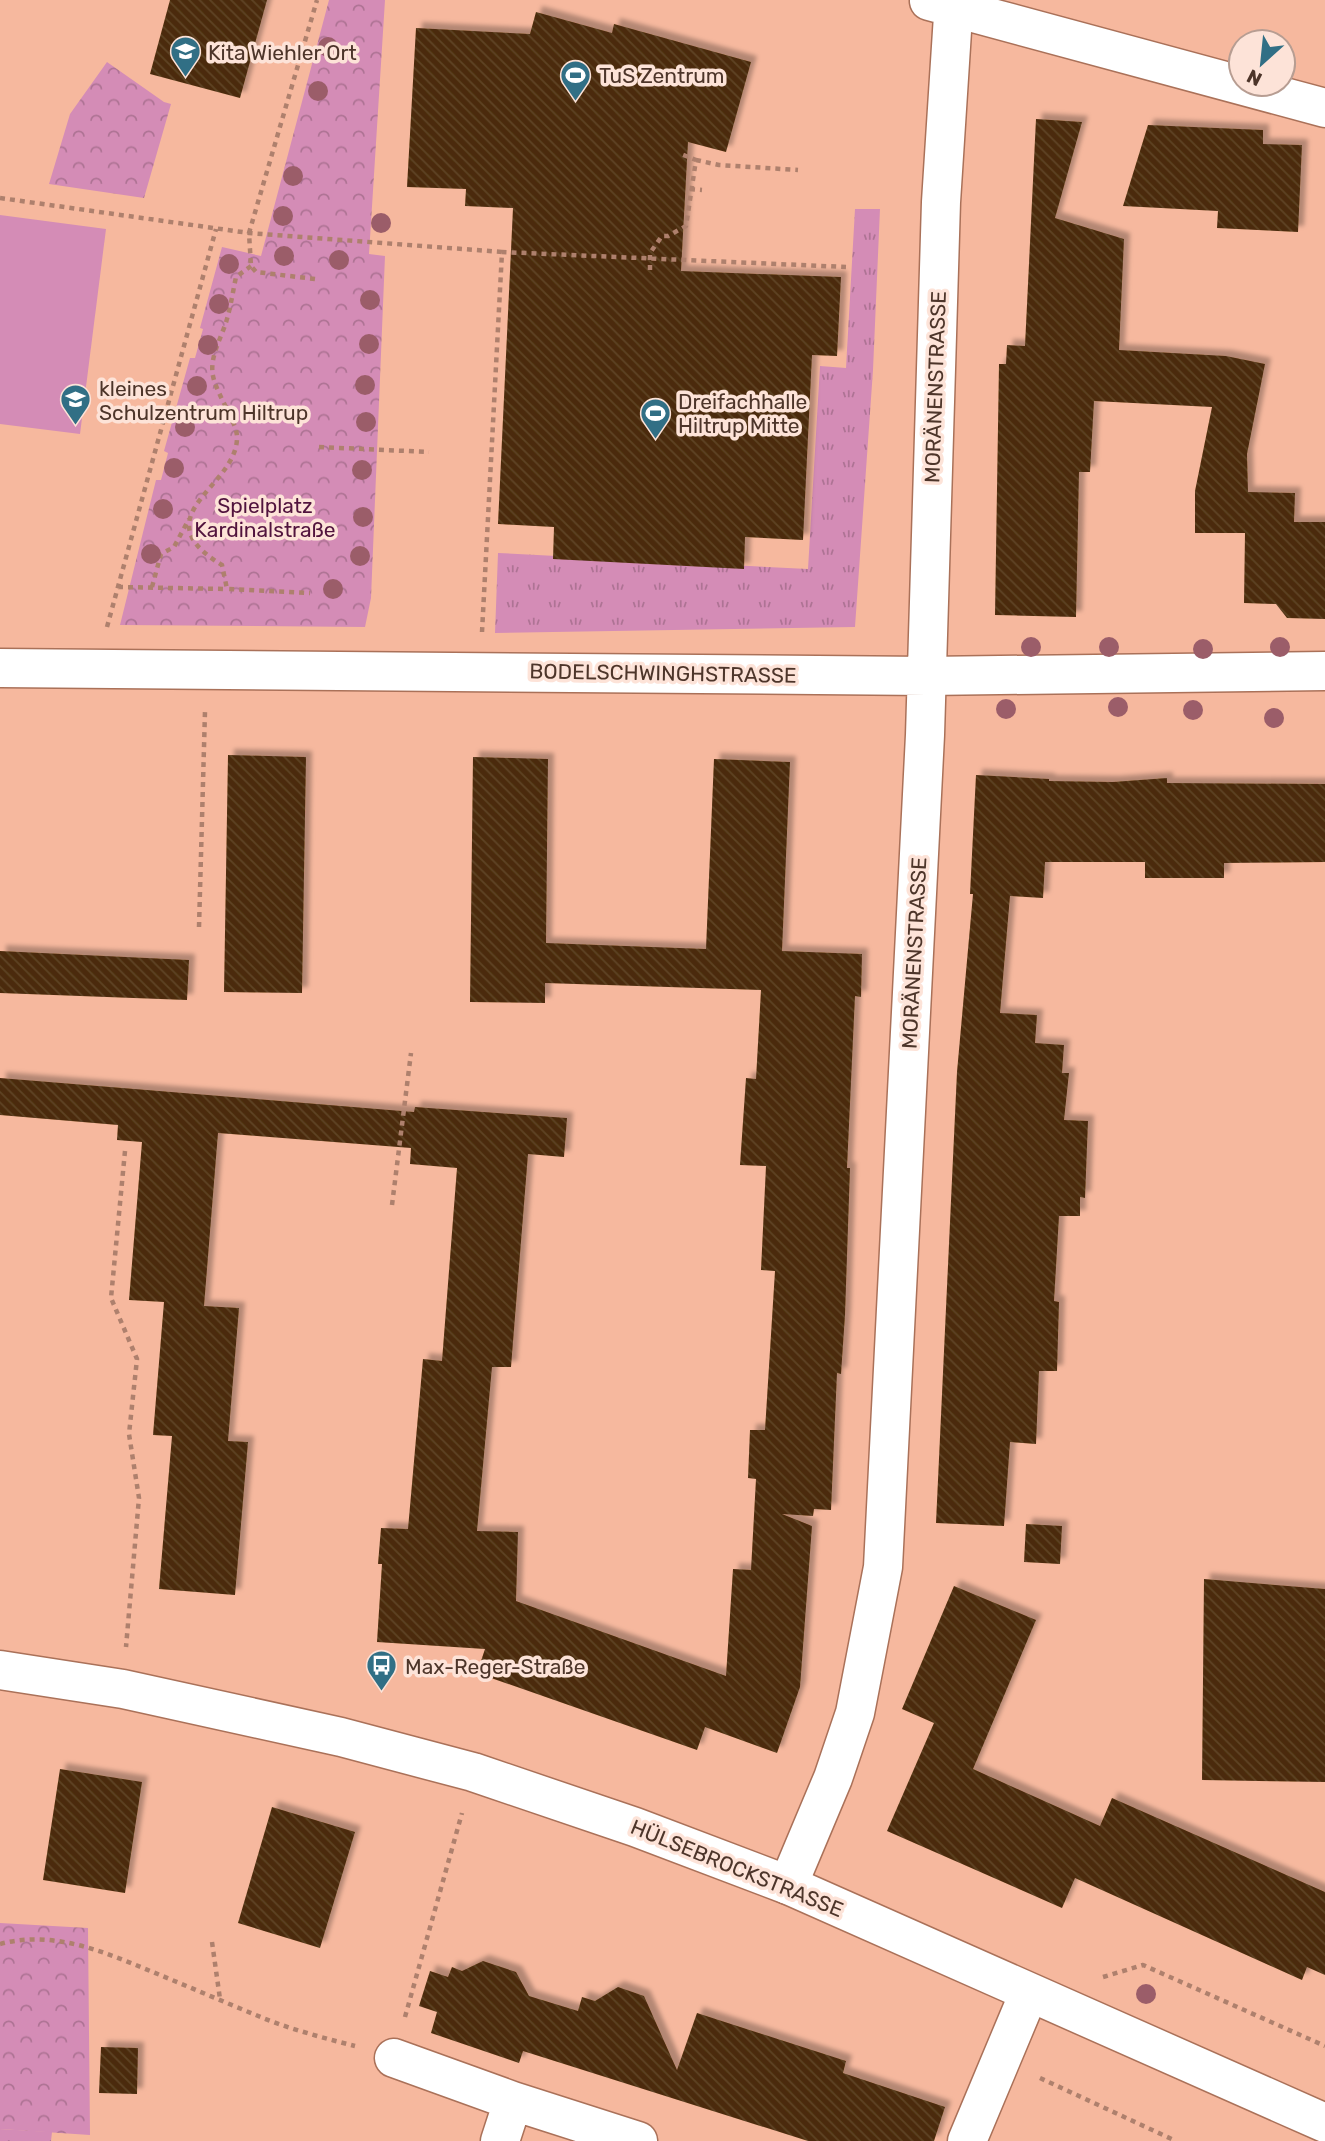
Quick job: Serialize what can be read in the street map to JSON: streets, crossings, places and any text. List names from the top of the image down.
{
  "streets": {
    "street": ["MORÄNENSTRASSE", "BODELSCHWINGHSTRASSE", "HÜLSEBROCKSTRASSE"]
  },
  "crossings": [
    ["MORÄNENSTRASSE", "BODELSCHWINGHSTRASSE"],
    ["MORÄNENSTRASSE", "HÜLSEBROCKSTRASSE"]
  ],
  "parks": ["Spielplatz Kardinalstraße"],
  "places": {
    "school or university": ["Kita Wiehler Ort", "kleines Schulzentrum Hiltrup"],
    "sports": ["TuS Zentrum", "Dreifachhalle Hiltrup Mitte"],
    "bus stop": ["Max-Reger-Straße"]
  },
  "north": "bottom left"
}
